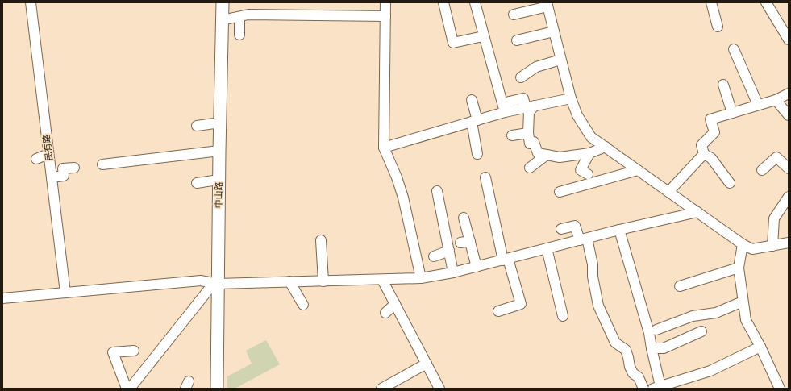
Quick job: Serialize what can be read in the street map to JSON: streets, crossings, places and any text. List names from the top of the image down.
{
  "streets": {
    "main road": ["中山路"],
    "street": ["民有路"]
  }
}
